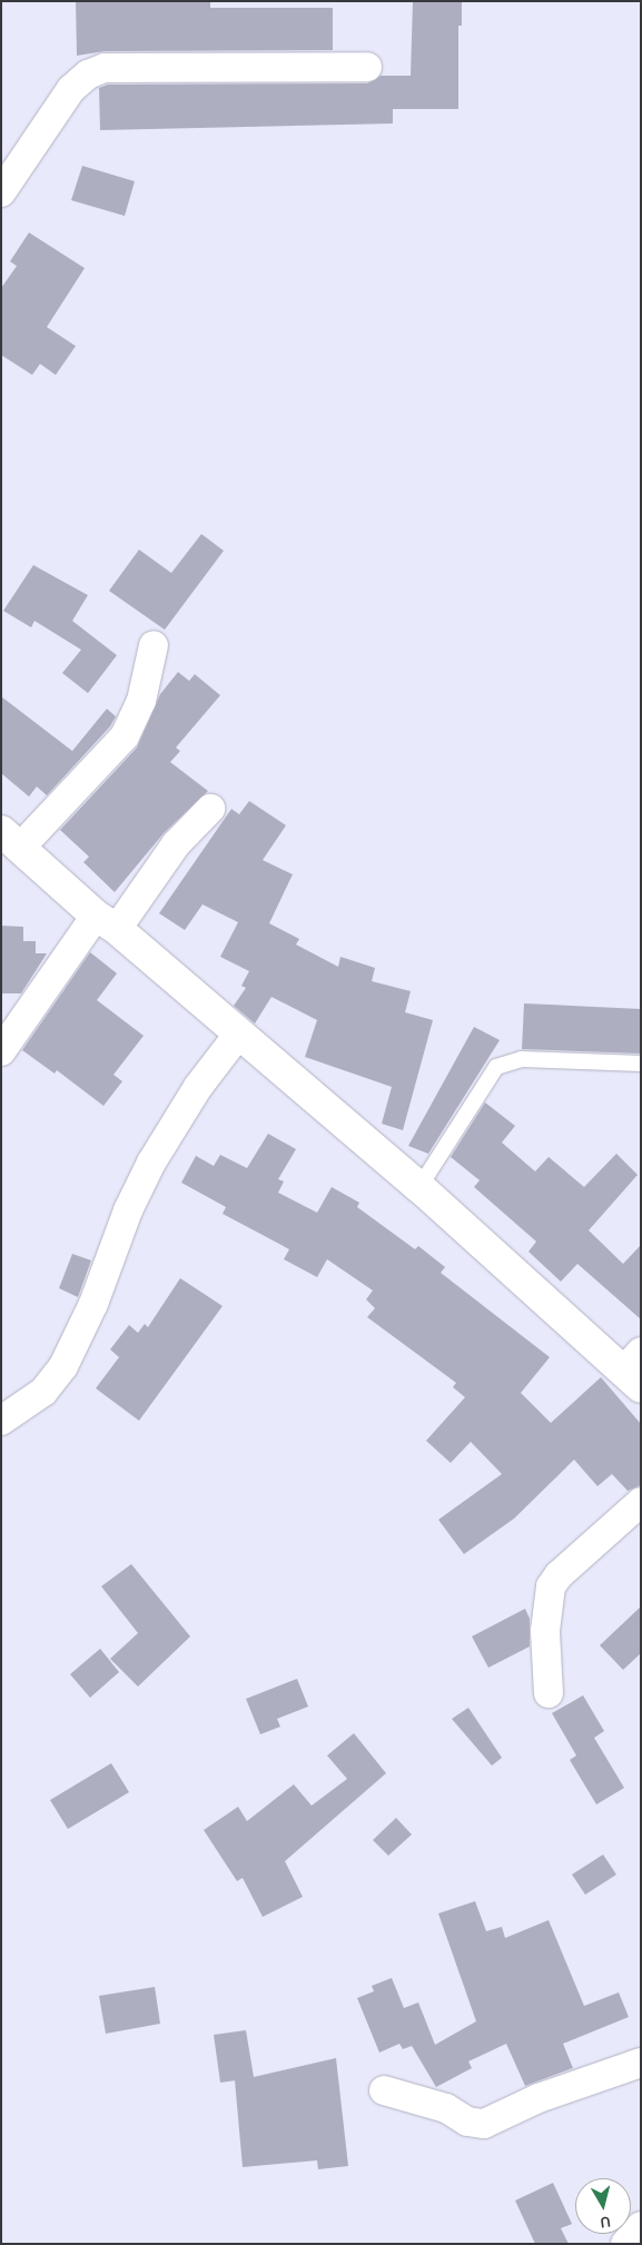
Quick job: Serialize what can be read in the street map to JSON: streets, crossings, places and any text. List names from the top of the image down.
{
  "north": "bottom"
}
